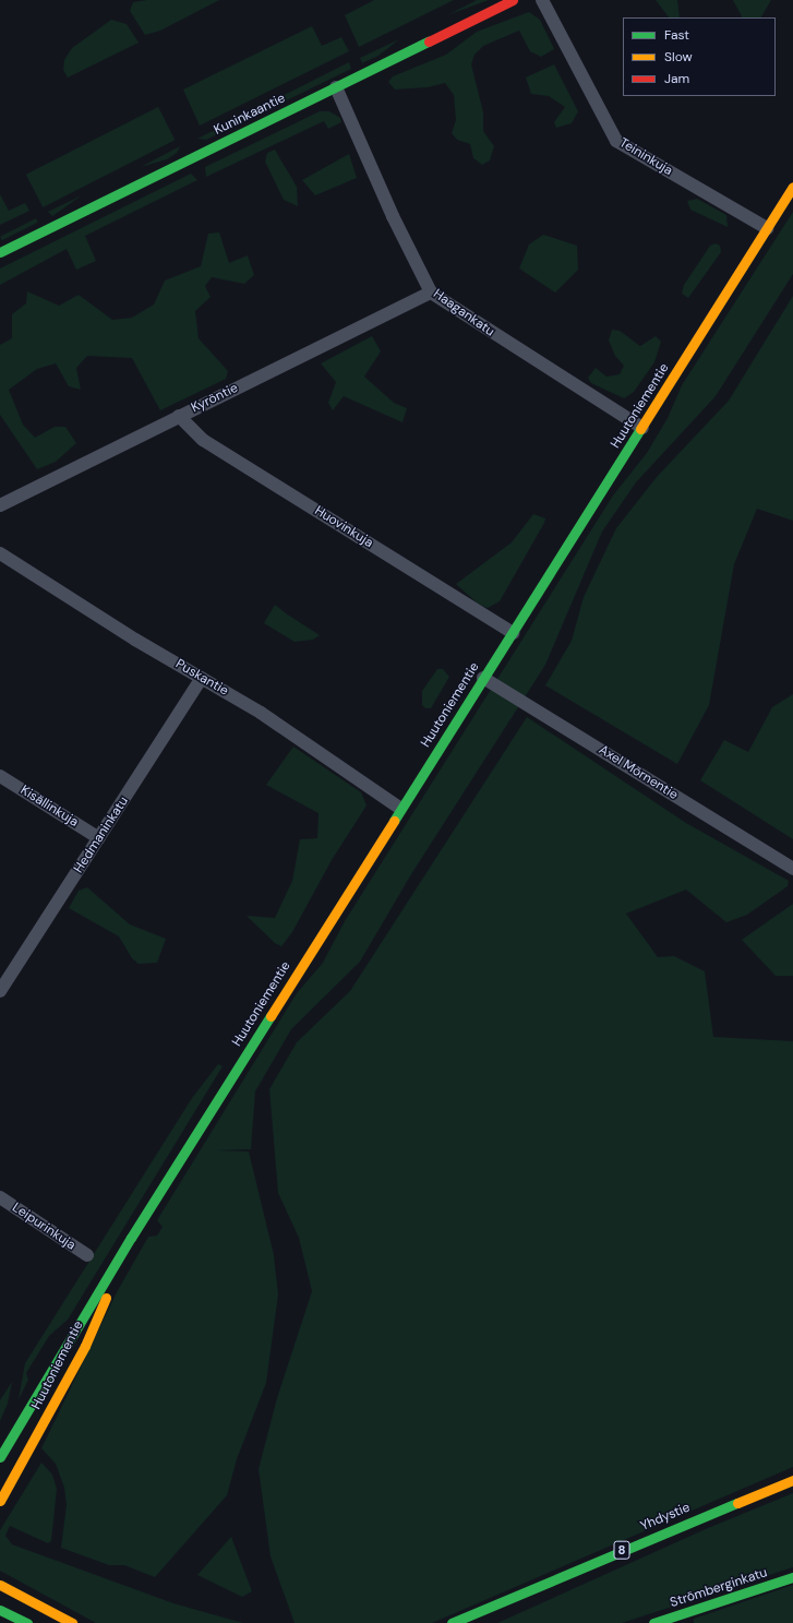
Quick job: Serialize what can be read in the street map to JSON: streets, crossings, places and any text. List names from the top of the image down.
{
  "streets": {
    "main road": [
      "Kuninkaantie",
      "Huutoniementie",
      "Yhdystie",
      "8",
      "Strömberginkatu"
    ],
    "street": [
      "Teininkuja",
      "Haagankatu",
      "Kyröntie",
      "Huovinkuja",
      "Puskantie",
      "Axel Mörnentie",
      "Kisällinkuja",
      "Hedmaninkatu",
      "Leipurinkuja"
    ]
  },
  "crossings": [
    ["Kuninkaantie", "Haagankatu"],
    ["Teininkuja", "Huutoniementie"],
    ["Haagankatu", "Kyröntie"],
    ["Haagankatu", "Huutoniementie"],
    ["Kyröntie", "Huovinkuja"],
    ["Huutoniementie", "Huovinkuja"],
    ["Huutoniementie", "Puskantie"],
    ["Huutoniementie", "Axel Mörnentie"],
    ["Puskantie", "Hedmaninkatu"],
    ["Kisällinkuja", "Hedmaninkatu"]
  ],
  "legend": ["Fast", "Slow", "Jam"]
}
